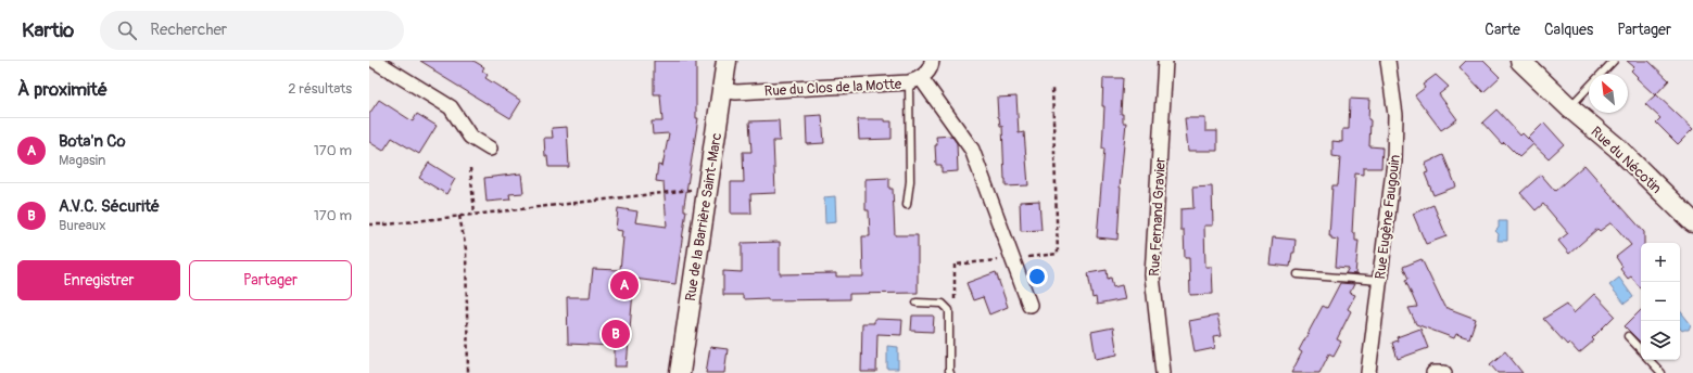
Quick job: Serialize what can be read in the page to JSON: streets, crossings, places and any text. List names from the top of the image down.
{
  "streets": {
    "main road": ["Rue du Nécotin", "Rue de la Barrière Saint-Marc"],
    "street": ["Rue du Clos de la Motte", "Rue Fernand Gravier", "Rue Eugène Faugouin"]
  },
  "crossings": [
    ["Rue du Clos de la Motte", "Rue de la Barrière Saint-Marc"]
  ],
  "north": "top left",
  "page": {
    "header": "Kartio",
    "search": "Rechercher",
    "nav": ["Carte", "Calques", "Partager"],
    "heading": ["À proximité", "2 résultats"],
    "list": [
      {
        "mark": "A",
        "name": "Bota'n Co",
        "note": "Magasin",
        "value": "170 m"
      },
      {
        "mark": "B",
        "name": "A.V.C. Sécurité",
        "note": "Bureaux",
        "value": "170 m"
      }
    ],
    "map_buttons": ["+", "−"],
    "buttons": ["Enregistrer", "Partager"],
    "pins": ["A", "B"]
  }
}
